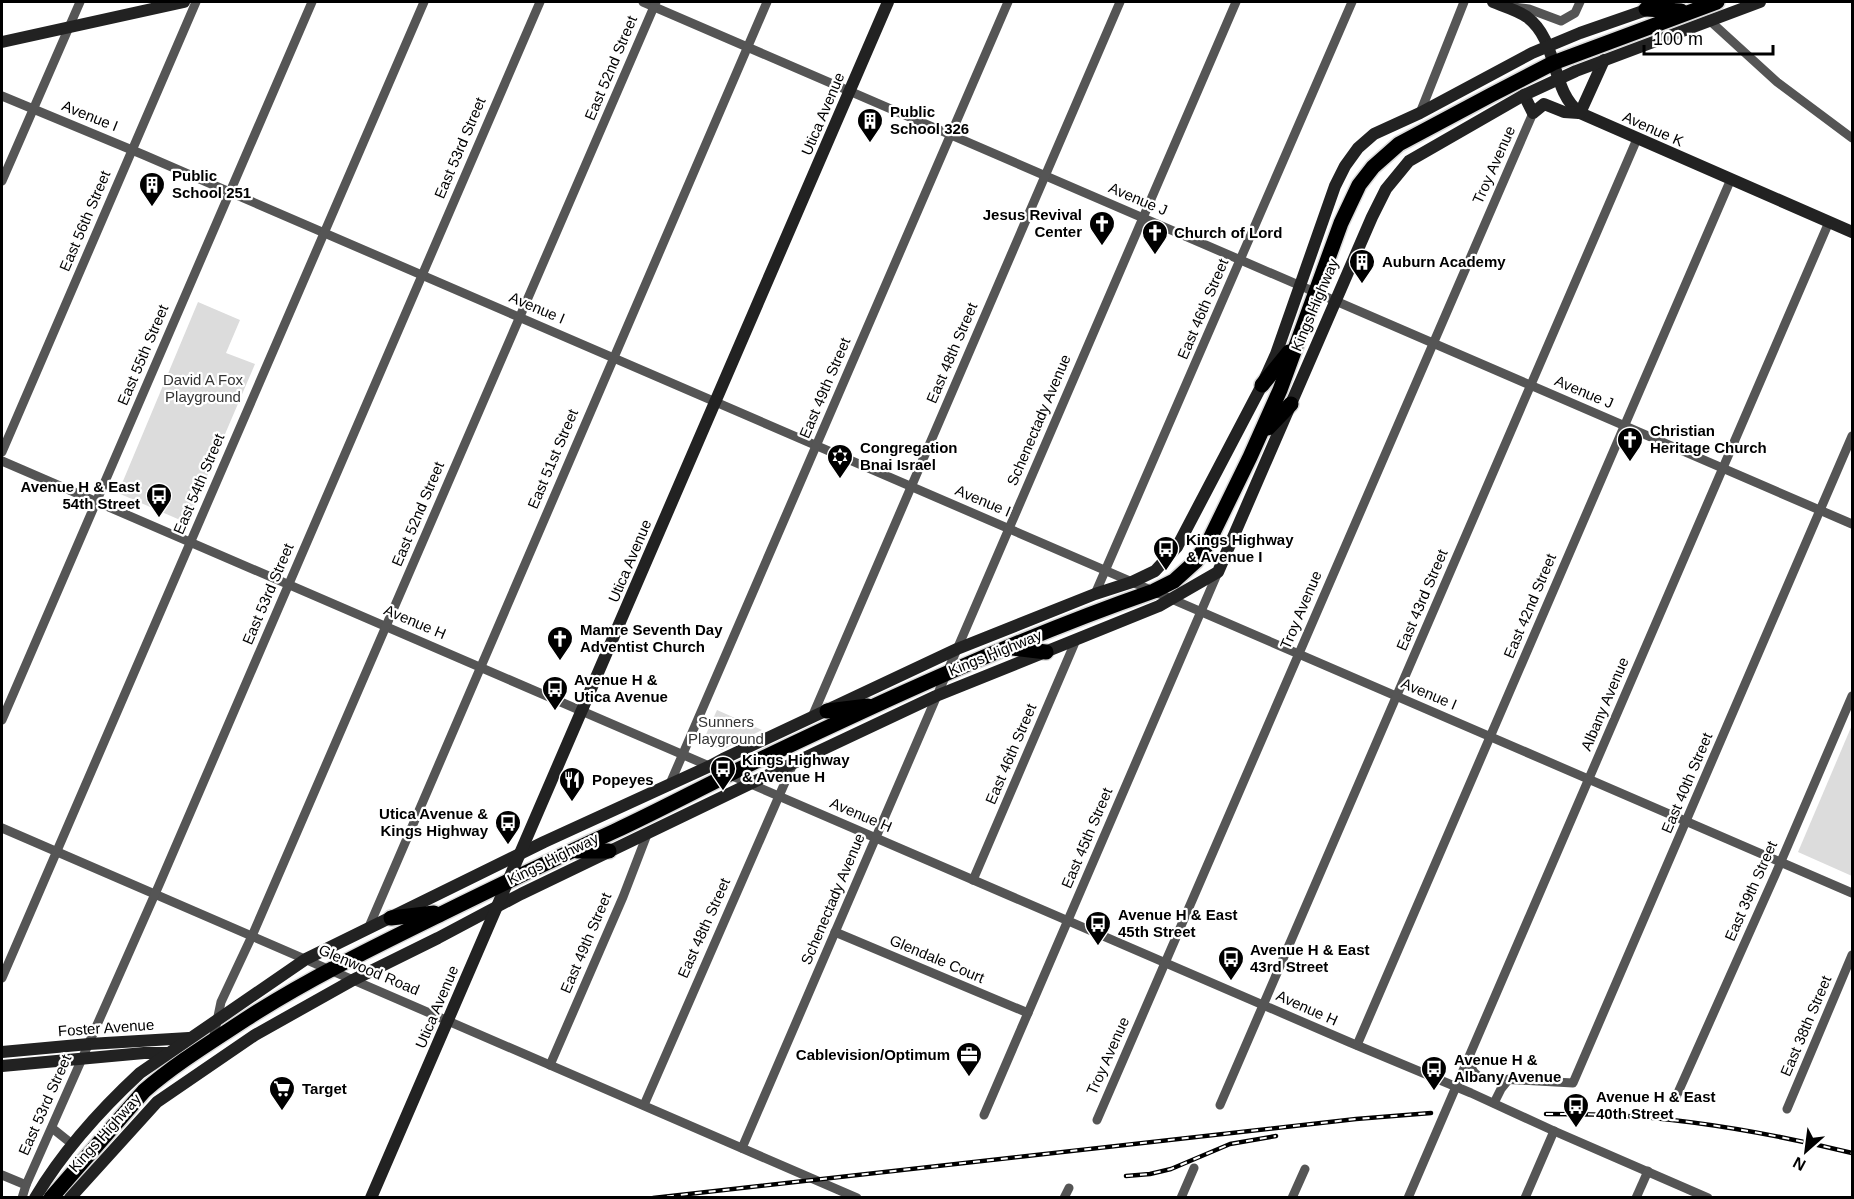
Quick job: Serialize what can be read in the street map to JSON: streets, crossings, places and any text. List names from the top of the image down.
{
  "streets": {
    "main road": ["Kings Highway"],
    "street": [
      "East 52nd Street",
      "Utica Avenue",
      "Avenue I",
      "Avenue K",
      "East 53rd Street",
      "Troy Avenue",
      "Avenue J",
      "East 56th Street",
      "East 46th Street",
      "East 48th Street",
      "East 55th Street",
      "East 49th Street",
      "Schenectady Avenue",
      "East 51st Street",
      "East 54th Street",
      "East 43rd Street",
      "East 42nd Street",
      "Avenue H",
      "Albany Avenue",
      "East 40th Street",
      "East 45th Street",
      "East 39th Street",
      "Glendale Court",
      "Glenwood Road",
      "East 38th Street",
      "Foster Avenue"
    ]
  },
  "crossings": [
    ["East 52nd Street", "Avenue I"],
    ["East 52nd Street", "Avenue J"],
    ["East 52nd Street", "Kings Highway"],
    ["East 52nd Street", "Avenue H"],
    ["East 52nd Street", "Glenwood Road"],
    ["East 52nd Street", "Foster Avenue"],
    ["Utica Avenue", "Avenue I"],
    ["Utica Avenue", "Avenue J"],
    ["Utica Avenue", "Kings Highway"],
    ["Utica Avenue", "Avenue H"],
    ["Utica Avenue", "Glenwood Road"],
    ["Avenue I", "East 53rd Street"],
    ["Avenue I", "Troy Avenue"],
    ["Avenue I", "East 56th Street"],
    ["Avenue I", "Kings Highway"],
    ["Avenue I", "East 46th Street"],
    ["Avenue I", "East 48th Street"],
    ["Avenue I", "East 55th Street"],
    ["Avenue I", "East 49th Street"],
    ["Avenue I", "Schenectady Avenue"],
    ["Avenue I", "East 51st Street"],
    ["Avenue I", "East 54th Street"],
    ["Avenue I", "East 43rd Street"],
    ["Avenue I", "East 42nd Street"],
    ["Avenue I", "Albany Avenue"],
    ["Avenue I", "East 40th Street"],
    ["Avenue I", "East 45th Street"],
    ["Avenue I", "East 39th Street"],
    ["Avenue K", "Kings Highway"],
    ["Avenue K", "East 43rd Street"],
    ["Avenue K", "East 42nd Street"],
    ["Avenue K", "Albany Avenue"],
    ["East 53rd Street", "Avenue H"],
    ["East 53rd Street", "Glenwood Road"],
    ["East 53rd Street", "Foster Avenue"],
    ["Troy Avenue", "Avenue J"],
    ["Troy Avenue", "Avenue H"],
    ["Avenue J", "Kings Highway"],
    ["Avenue J", "East 46th Street"],
    ["Avenue J", "East 48th Street"],
    ["Avenue J", "East 49th Street"],
    ["Avenue J", "Schenectady Avenue"],
    ["Avenue J", "East 51st Street"],
    ["Avenue J", "East 43rd Street"],
    ["Avenue J", "East 42nd Street"],
    ["Avenue J", "Albany Avenue"],
    ["Avenue J", "East 40th Street"],
    ["Kings Highway", "East 46th Street"],
    ["Kings Highway", "East 48th Street"],
    ["Kings Highway", "East 49th Street"],
    ["Kings Highway", "Schenectady Avenue"],
    ["Kings Highway", "East 51st Street"],
    ["Kings Highway", "Avenue H"],
    ["Kings Highway", "East 45th Street"],
    ["Kings Highway", "Glenwood Road"],
    ["Kings Highway", "Foster Avenue"],
    ["East 46th Street", "Avenue H"],
    ["East 48th Street", "Avenue H"],
    ["East 48th Street", "Glenwood Road"],
    ["East 55th Street", "Avenue H"],
    ["East 49th Street", "Avenue H"],
    ["East 49th Street", "Glenwood Road"],
    ["Schenectady Avenue", "Avenue H"],
    ["Schenectady Avenue", "Glendale Court"],
    ["Schenectady Avenue", "Glenwood Road"],
    ["East 51st Street", "Avenue H"],
    ["East 54th Street", "Avenue H"],
    ["East 54th Street", "Glenwood Road"],
    ["East 43rd Street", "Avenue H"],
    ["East 42nd Street", "Avenue H"],
    ["Avenue H", "Albany Avenue"],
    ["Avenue H", "East 45th Street"],
    ["Albany Avenue", "East 40th Street"],
    ["East 45th Street", "Glendale Court"]
  ],
  "parks": ["David A Fox Playground", "Sunners Playground"],
  "places": {
    "building": ["Public School 326", "Public School 251", "Auburn Academy"],
    "church": [
      "Jesus Revival Center",
      "Church of Lord",
      "Christian Heritage Church",
      "Mamre Seventh Day Adventist Church"
    ],
    "synagogue": ["Congregation Bnai Israel"],
    "bus stop": [
      "Avenue H & East 54th Street",
      "Kings Highway & Avenue I",
      "Avenue H & Utica Avenue",
      "Kings Highway & Avenue H",
      "Utica Avenue & Kings Highway",
      "Avenue H & East 45th Street",
      "Avenue H & East 43rd Street",
      "Avenue H & Albany Avenue",
      "Avenue H & East 40th Street"
    ],
    "restaurant": ["Popeyes"],
    "office": ["Cablevision/Optimum"],
    "supermarket": ["Target"]
  },
  "scale_bar": "100 m",
  "north": "bottom left"
}
